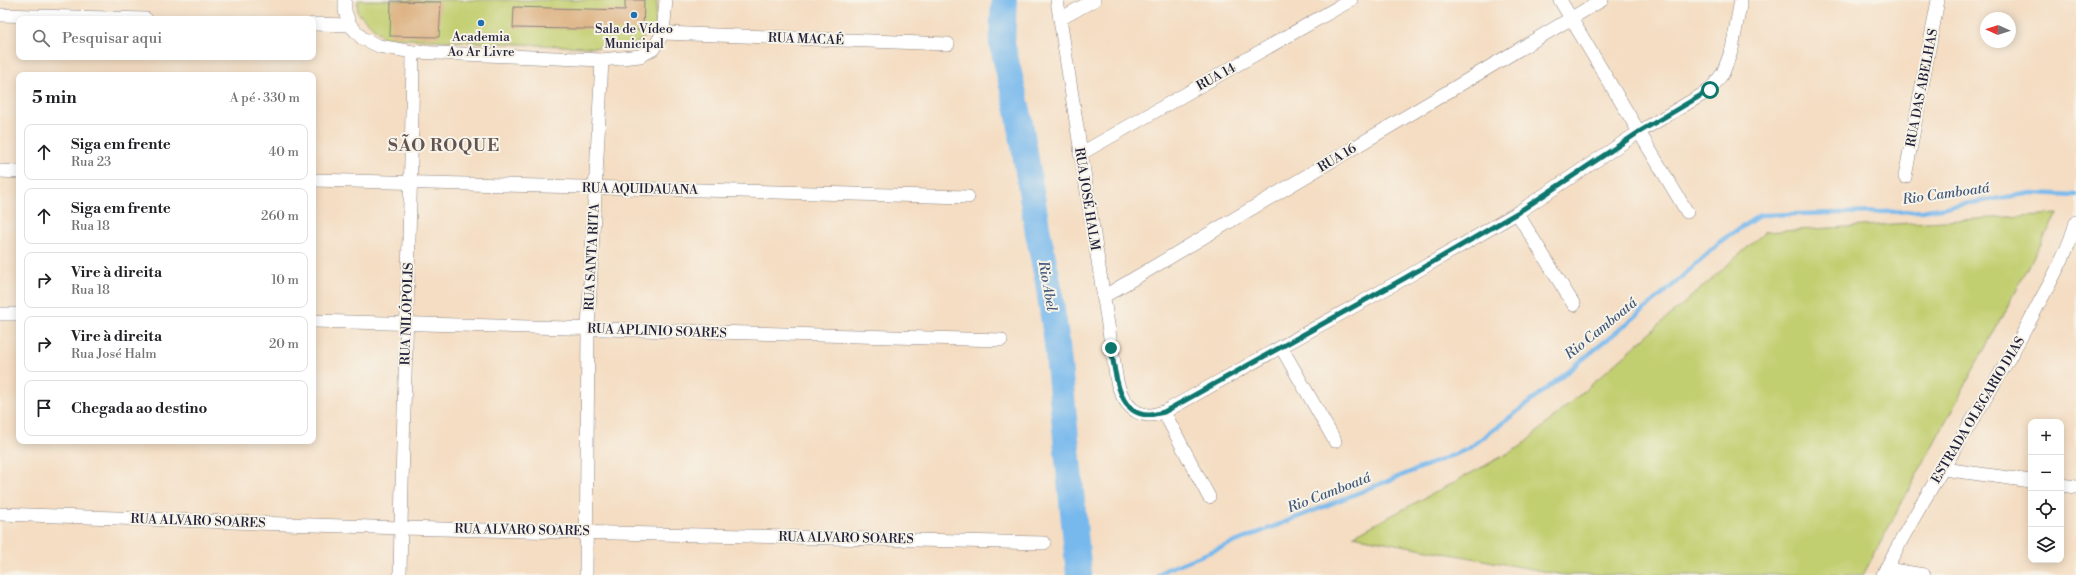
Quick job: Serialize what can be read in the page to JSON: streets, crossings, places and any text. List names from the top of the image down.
{
  "streets": {
    "street": [
      "RUA MACAÉ",
      "RUA 14",
      "RUA DAS ABELHAS",
      "RUA 16",
      "RUA AQUIDAUANA",
      "RUA JOSÉ HALM",
      "RUA SANTA RITA",
      "RUA NILÓPOLIS",
      "RUA APLINIO SOARES",
      "ESTRADA OLEGARIO DIAS",
      "RUA ALVARO SOARES"
    ]
  },
  "crossings": [
    ["RUA 14", "RUA JOSÉ HALM"],
    ["RUA 16", "RUA JOSÉ HALM"],
    ["RUA AQUIDAUANA", "RUA SANTA RITA"],
    ["RUA AQUIDAUANA", "RUA NILÓPOLIS"],
    ["RUA SANTA RITA", "RUA APLINIO SOARES"],
    ["RUA SANTA RITA", "RUA ALVARO SOARES"],
    ["RUA NILÓPOLIS", "RUA APLINIO SOARES"],
    ["RUA NILÓPOLIS", "RUA ALVARO SOARES"]
  ],
  "districts": ["SÃO ROQUE"],
  "water": ["Rio Camboatá", "Rio Abel"],
  "places": ["Sala de Vídeo Municipal", "Academia Ao Ar Livre"],
  "north": "left",
  "page": {
    "search": "Pesquisar aqui",
    "heading": ["5 min", "A pé · 330 m"],
    "list": [
      ["Siga em frente", "Rua 23", "40 m"],
      ["Siga em frente", "Rua 18", "260 m"],
      ["Vire à direita", "Rua 18", "10 m"],
      ["Vire à direita", "Rua José Halm", "20 m"],
      "Chegada ao destino"
    ],
    "map_buttons": ["+", "−"]
  }
}
